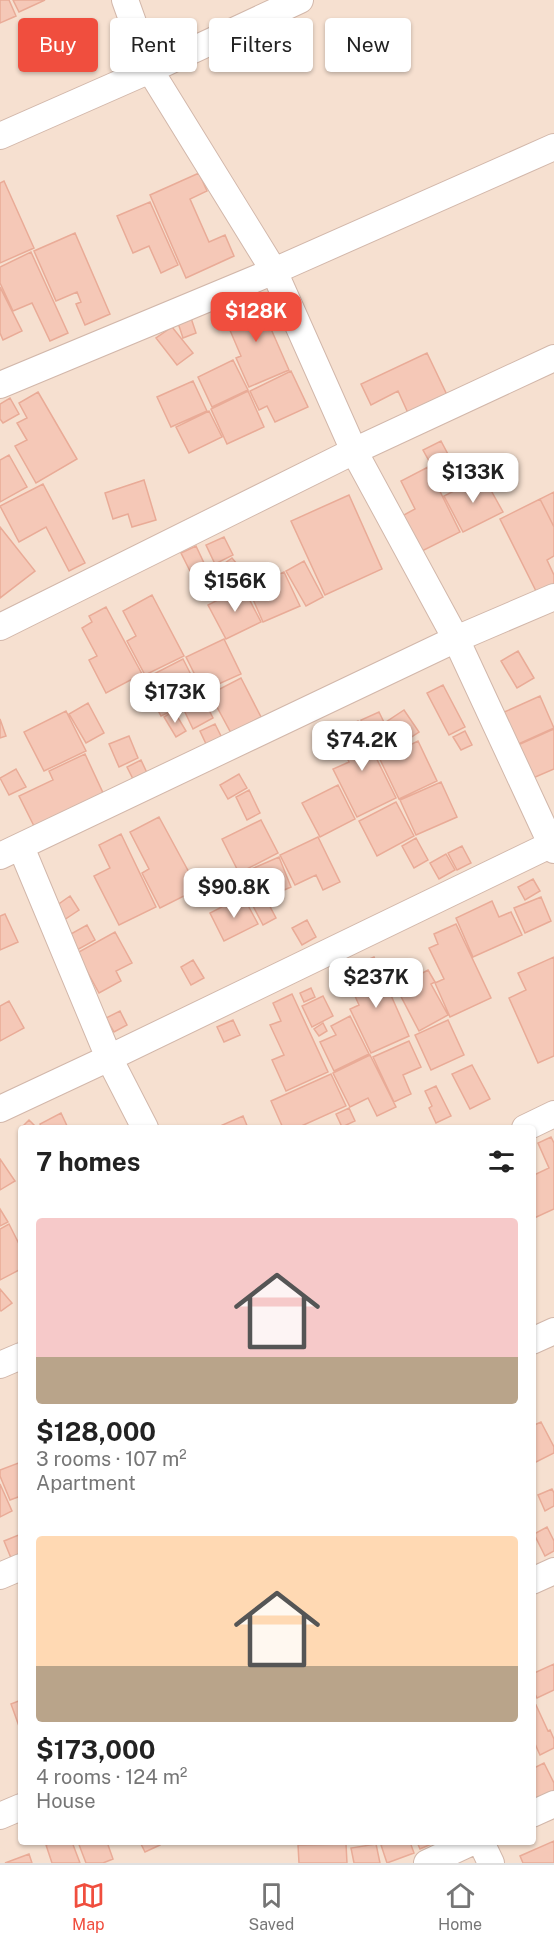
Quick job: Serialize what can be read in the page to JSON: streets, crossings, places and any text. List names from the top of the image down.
{
  "page": {
    "chip": [
      "Buy",
      "Rent",
      "Filters",
      "New"
    ],
    "price": [
      "$128K",
      "$133K",
      "$156K",
      "$173K",
      "$74.2K",
      "$90.8K",
      "$237K"
    ],
    "heading": "7 homes",
    "list": [
      {
        "name": "$128,000",
        "note": "3 rooms · 107 m² · Apartment"
      },
      {
        "name": "$173,000",
        "note": "4 rooms · 124 m² · House"
      }
    ],
    "tabs": ["Map", "Saved", "Home"]
  }
}
